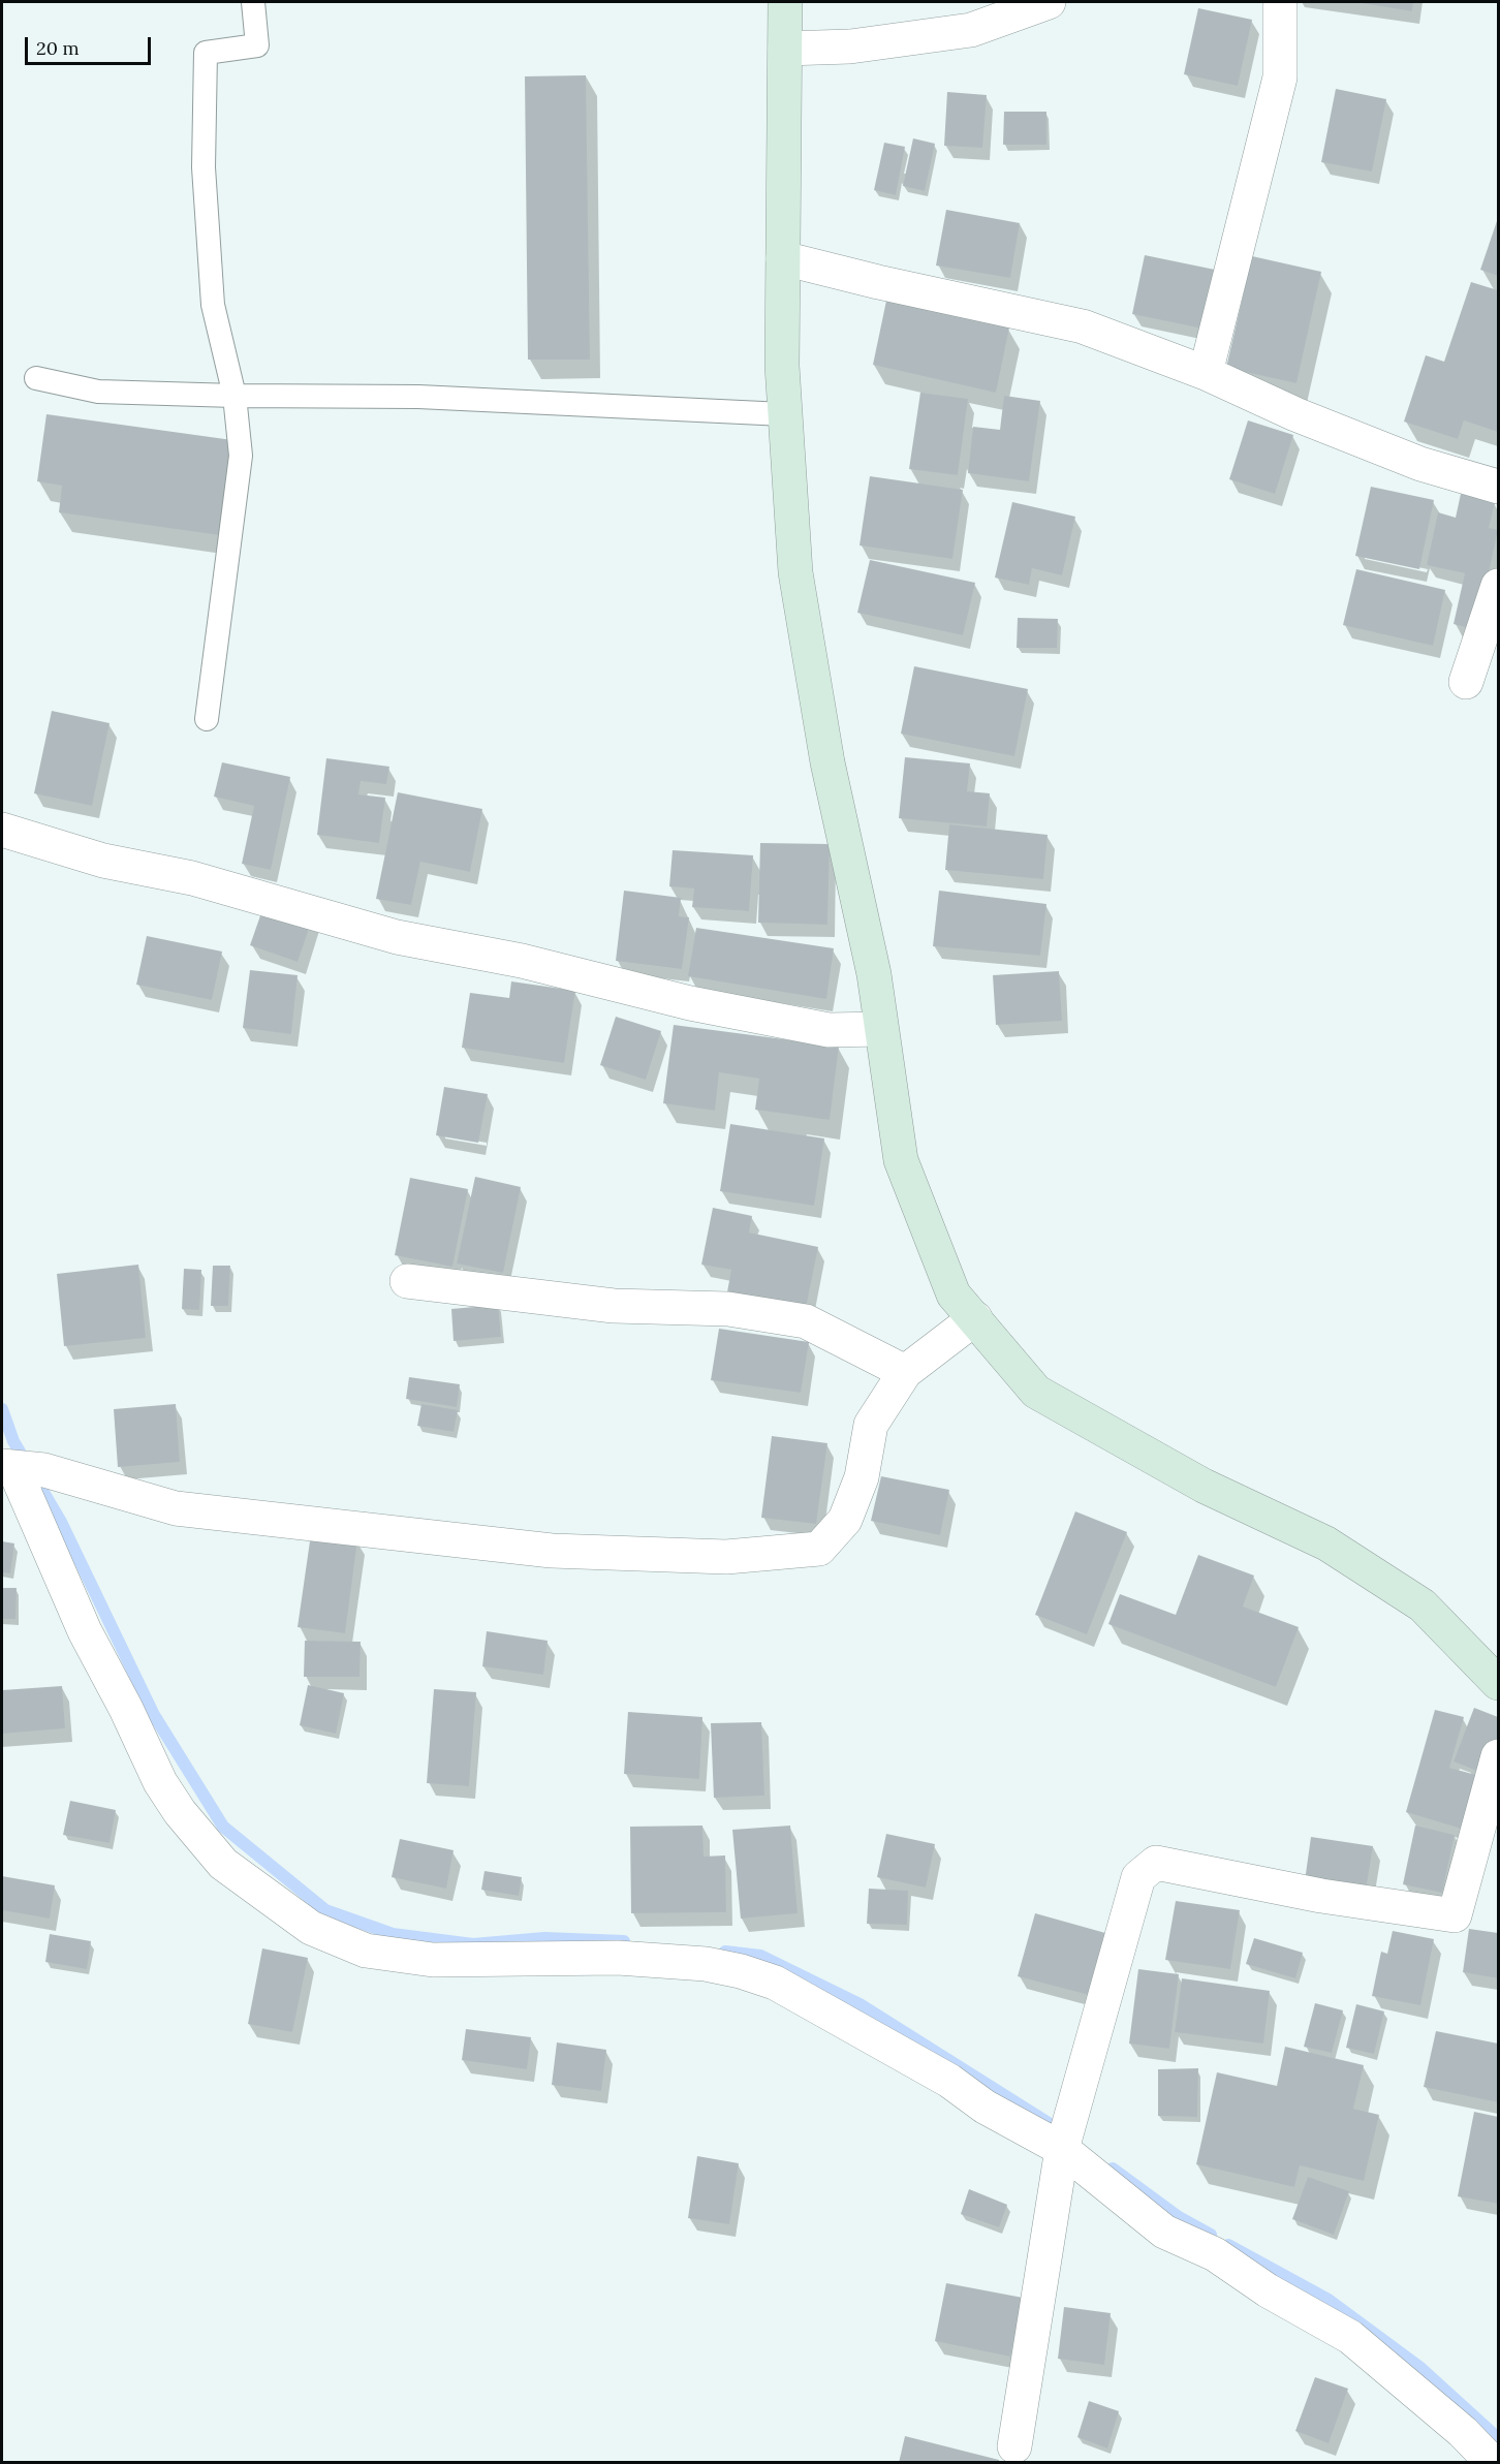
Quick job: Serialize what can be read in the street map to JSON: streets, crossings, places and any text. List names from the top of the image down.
{
  "scale_bar": "20 m"
}
